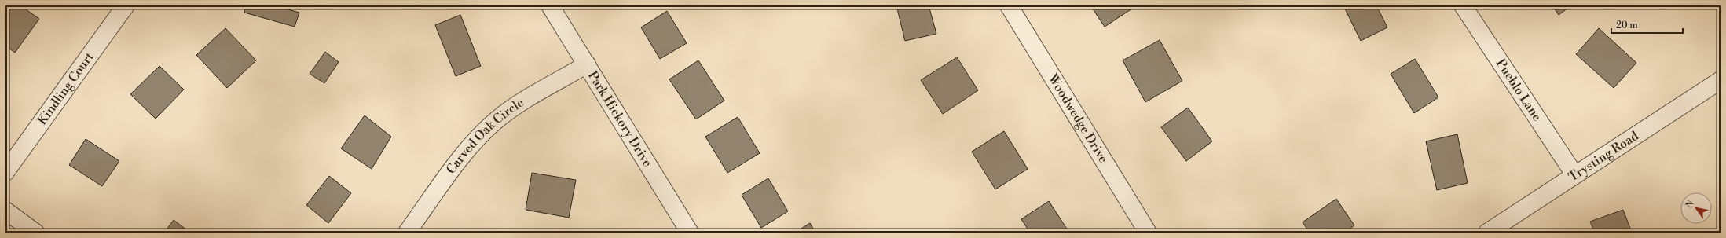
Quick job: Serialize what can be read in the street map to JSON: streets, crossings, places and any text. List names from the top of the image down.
{
  "streets": {
    "street": [
      "Kindling Court",
      "Pueblo Lane",
      "Park Hickory Drive",
      "Woodwedge Drive",
      "Carved Oak Circle",
      "Trysting Road"
    ]
  },
  "crossings": [
    ["Pueblo Lane", "Trysting Road"],
    ["Park Hickory Drive", "Carved Oak Circle"]
  ],
  "scale_bar": "20 m",
  "north": "top left"
}
